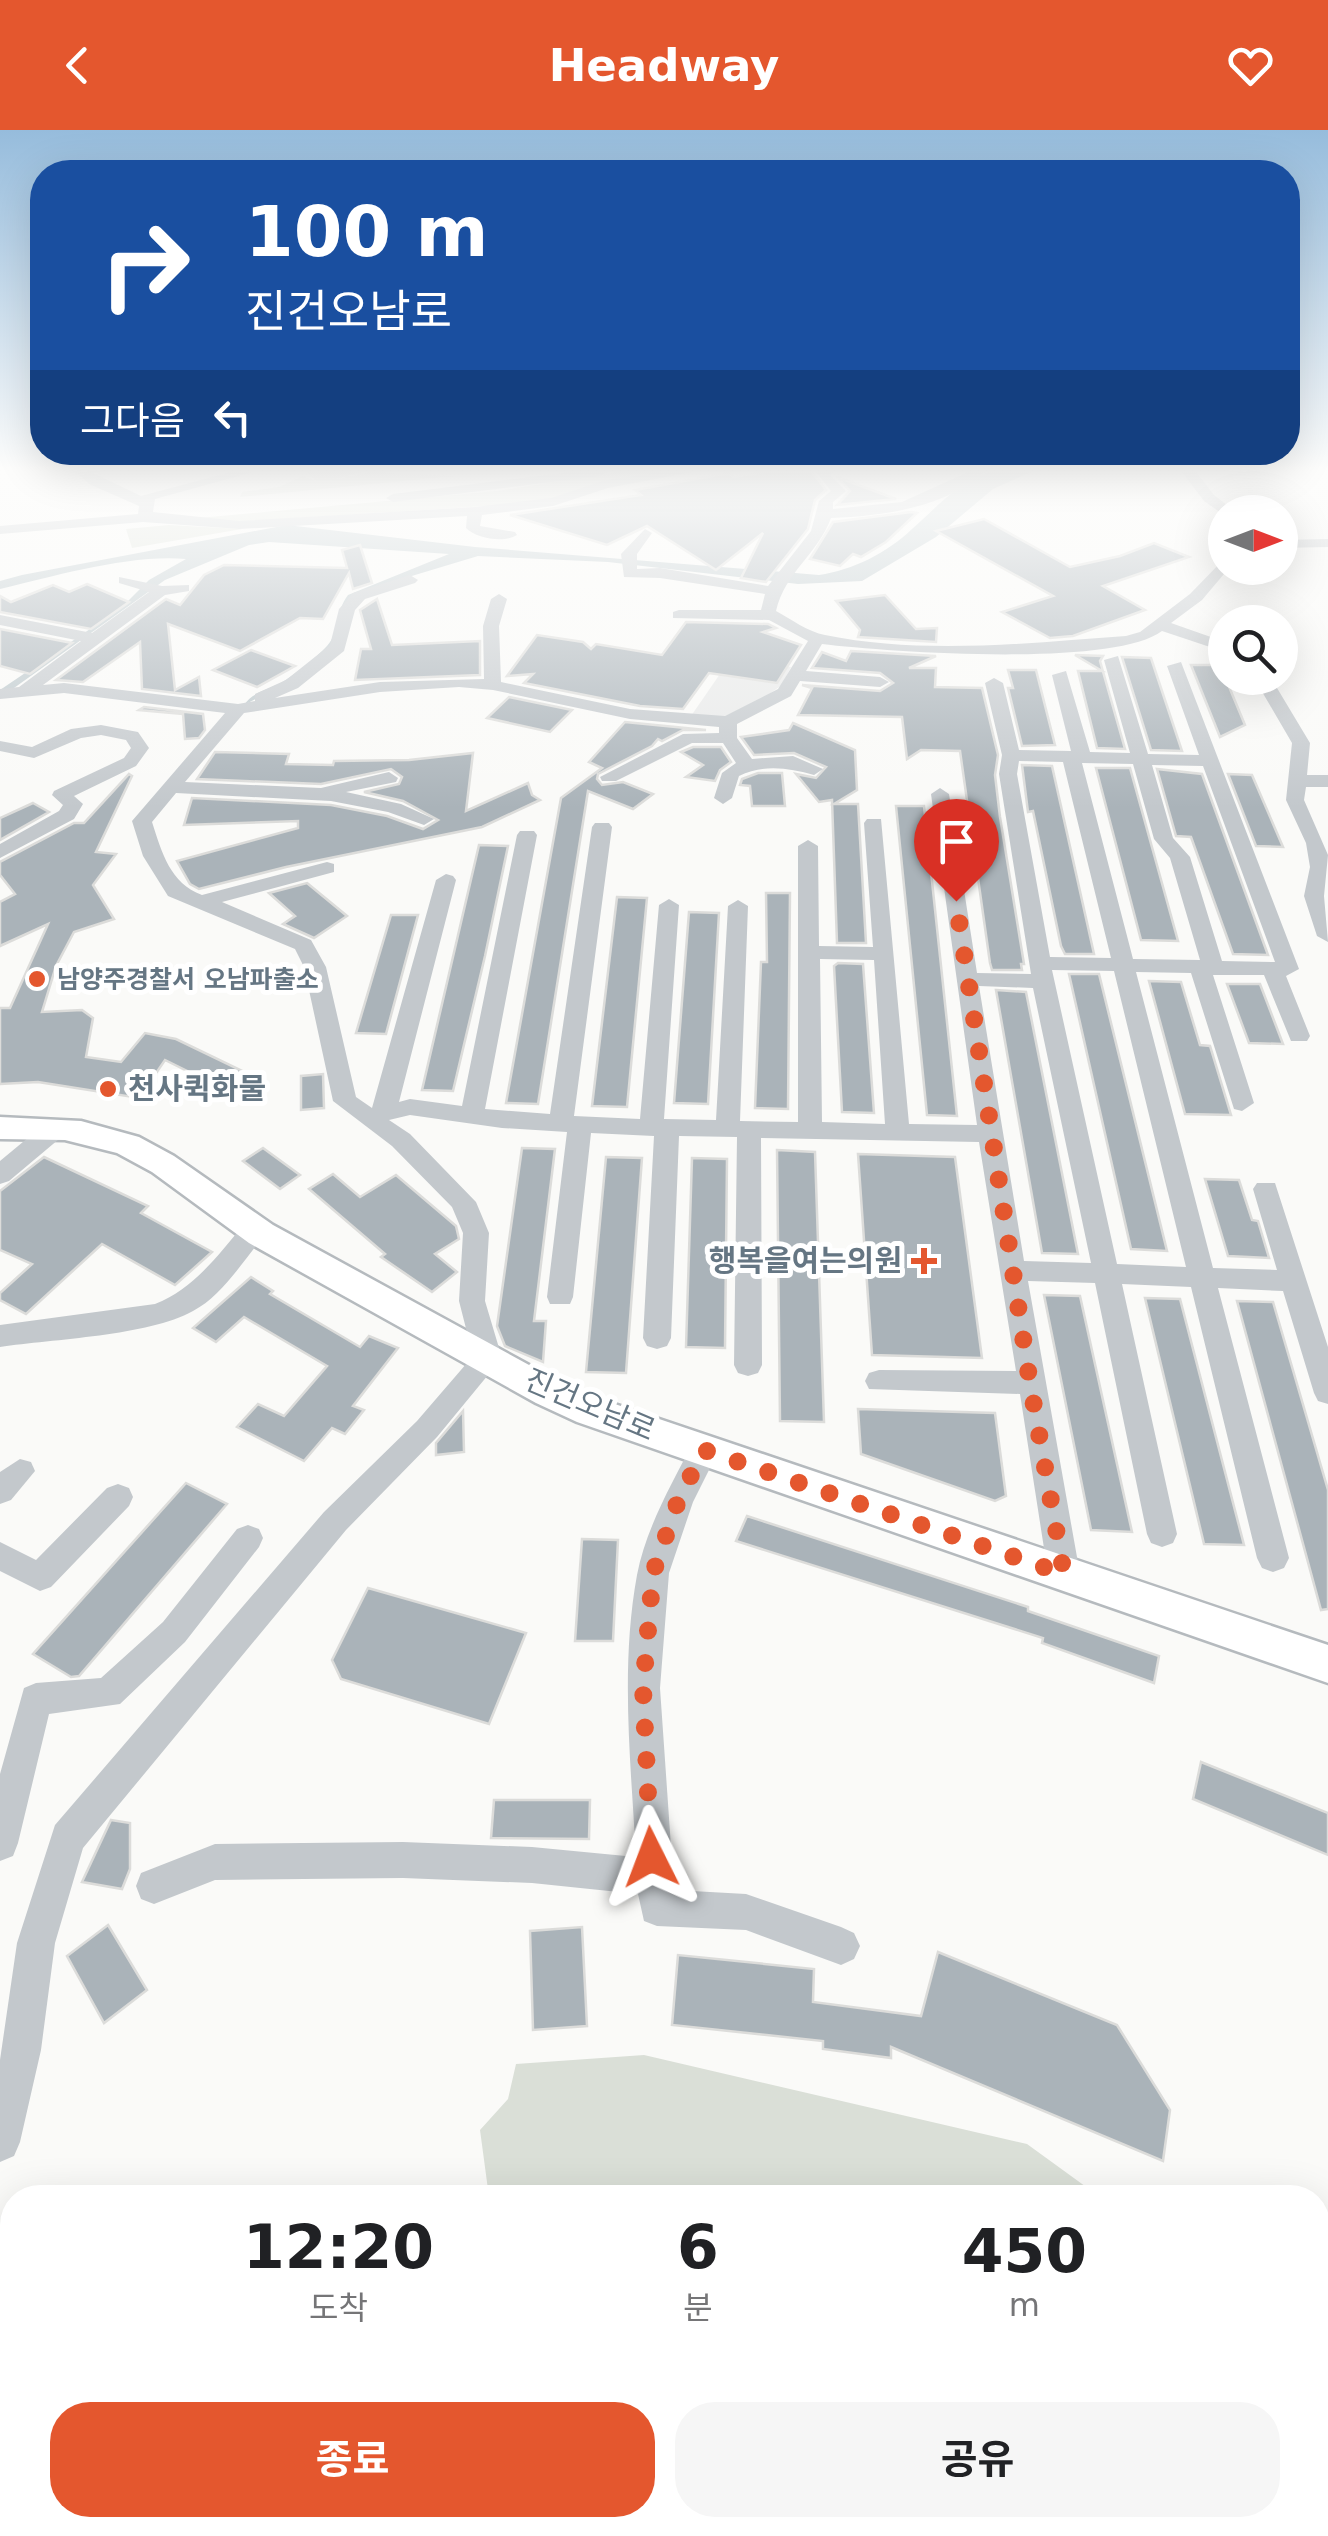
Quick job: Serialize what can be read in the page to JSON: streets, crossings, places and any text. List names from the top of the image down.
{
  "streets": {
    "main road": ["진건오남로"]
  },
  "places": {
    "other": ["남양주경찰서 오남파출소", "천사퀵화물"],
    "health": ["행복을여는의원"]
  },
  "north": "right",
  "page": {
    "header": "Headway",
    "turn": ["100 m", "진건오남로"],
    "then": "그다음",
    "eta": [
      "12:20",
      "도착",
      "6",
      "분",
      "450",
      "m"
    ],
    "buttons": ["종료", "공유"]
  }
}
